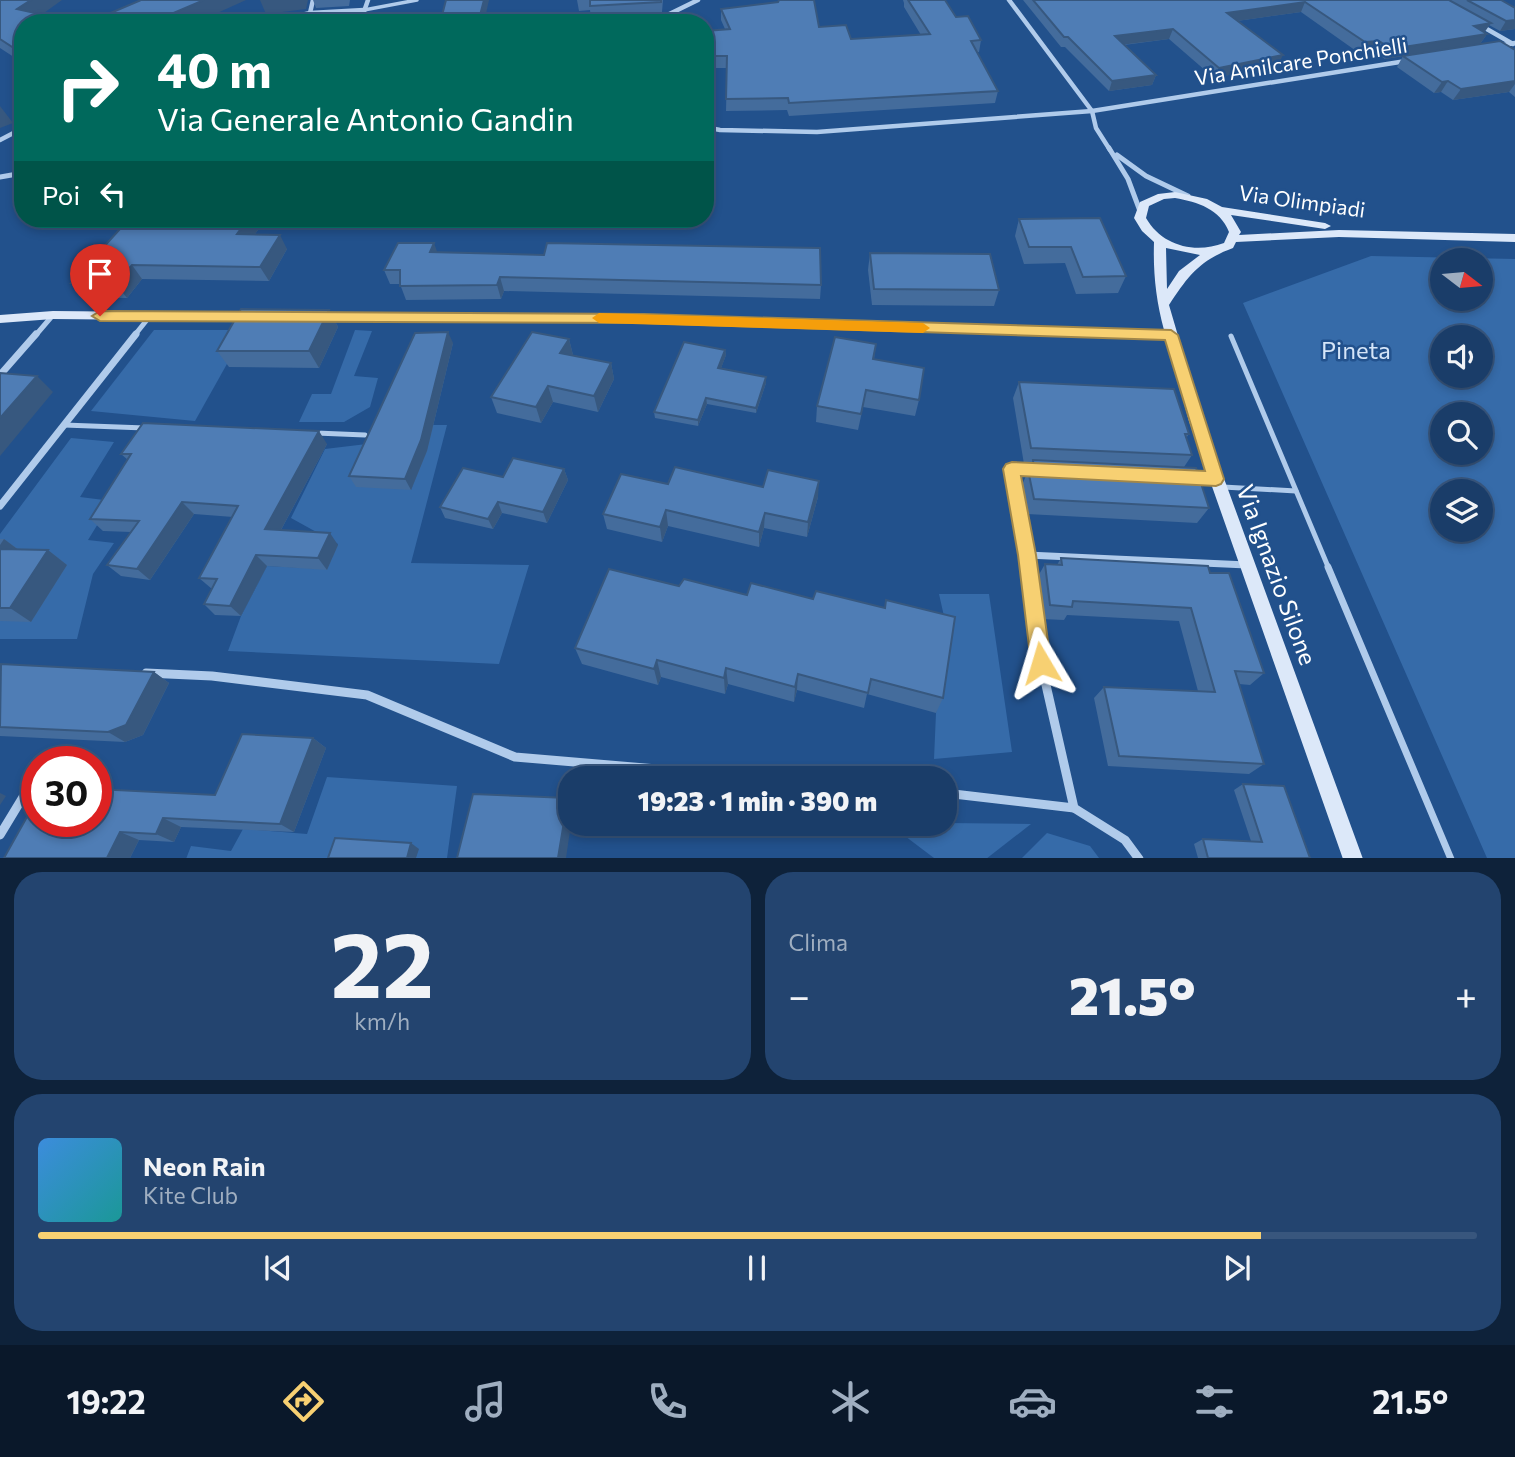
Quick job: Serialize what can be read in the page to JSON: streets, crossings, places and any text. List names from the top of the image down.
{
  "streets": {
    "street": ["Via Amilcare Ponchielli", "Via Olimpiadi", "Via Ignazio Silone"]
  },
  "parks": ["Pineta"],
  "north": "right",
  "page": {
    "turn": ["40 m", "Via Generale Antonio Gandin"],
    "then": "Poi",
    "limit": "30",
    "trip": "19:23 · 1 min · 390 m",
    "tile": [
      ["22", "km/h"],
      "Clima"
    ],
    "heat": ["−", "21.5°", "+"],
    "song": ["Neon Rain", "Kite Club"],
    "tabs": ["19:22", "21.5°"]
  }
}
